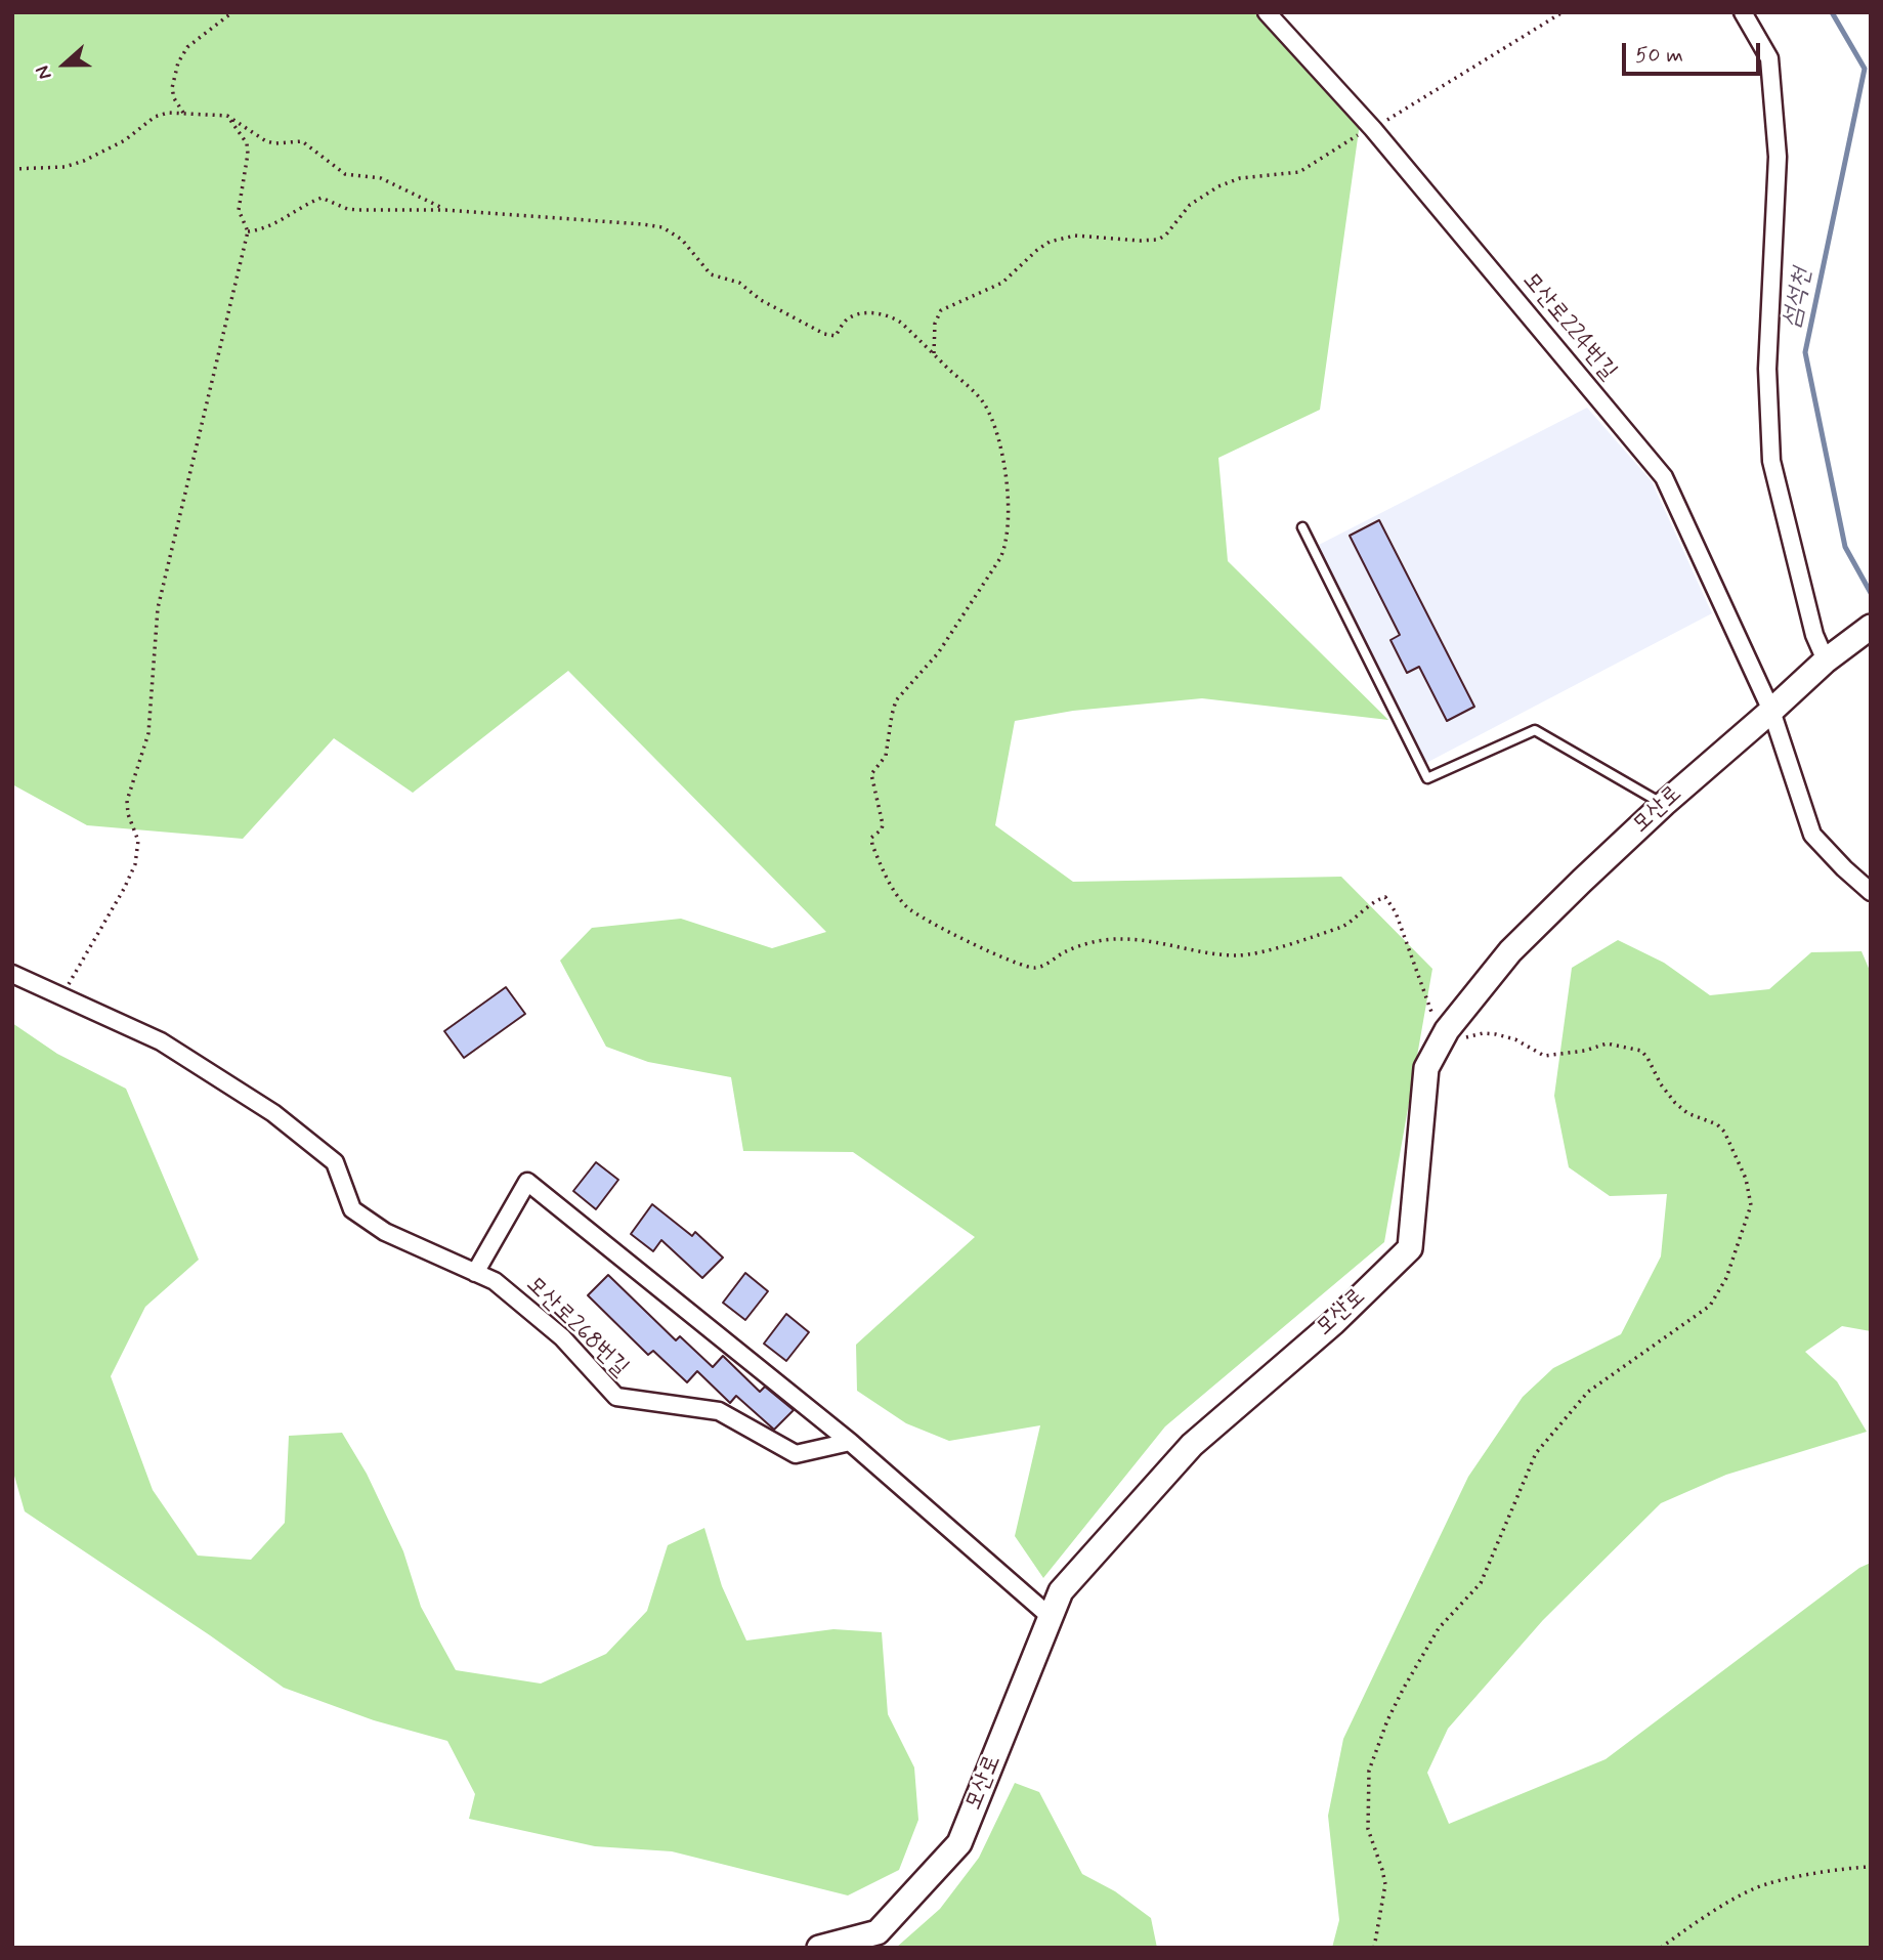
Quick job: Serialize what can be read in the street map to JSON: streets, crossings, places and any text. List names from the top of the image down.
{
  "streets": {
    "street": ["모산로224번길", "모산로", "모산로268번길"]
  },
  "crossings": [
    ["모산로224번길", "모산로"]
  ],
  "water": ["섬석천"],
  "scale_bar": "50 m",
  "north": "left"
}
